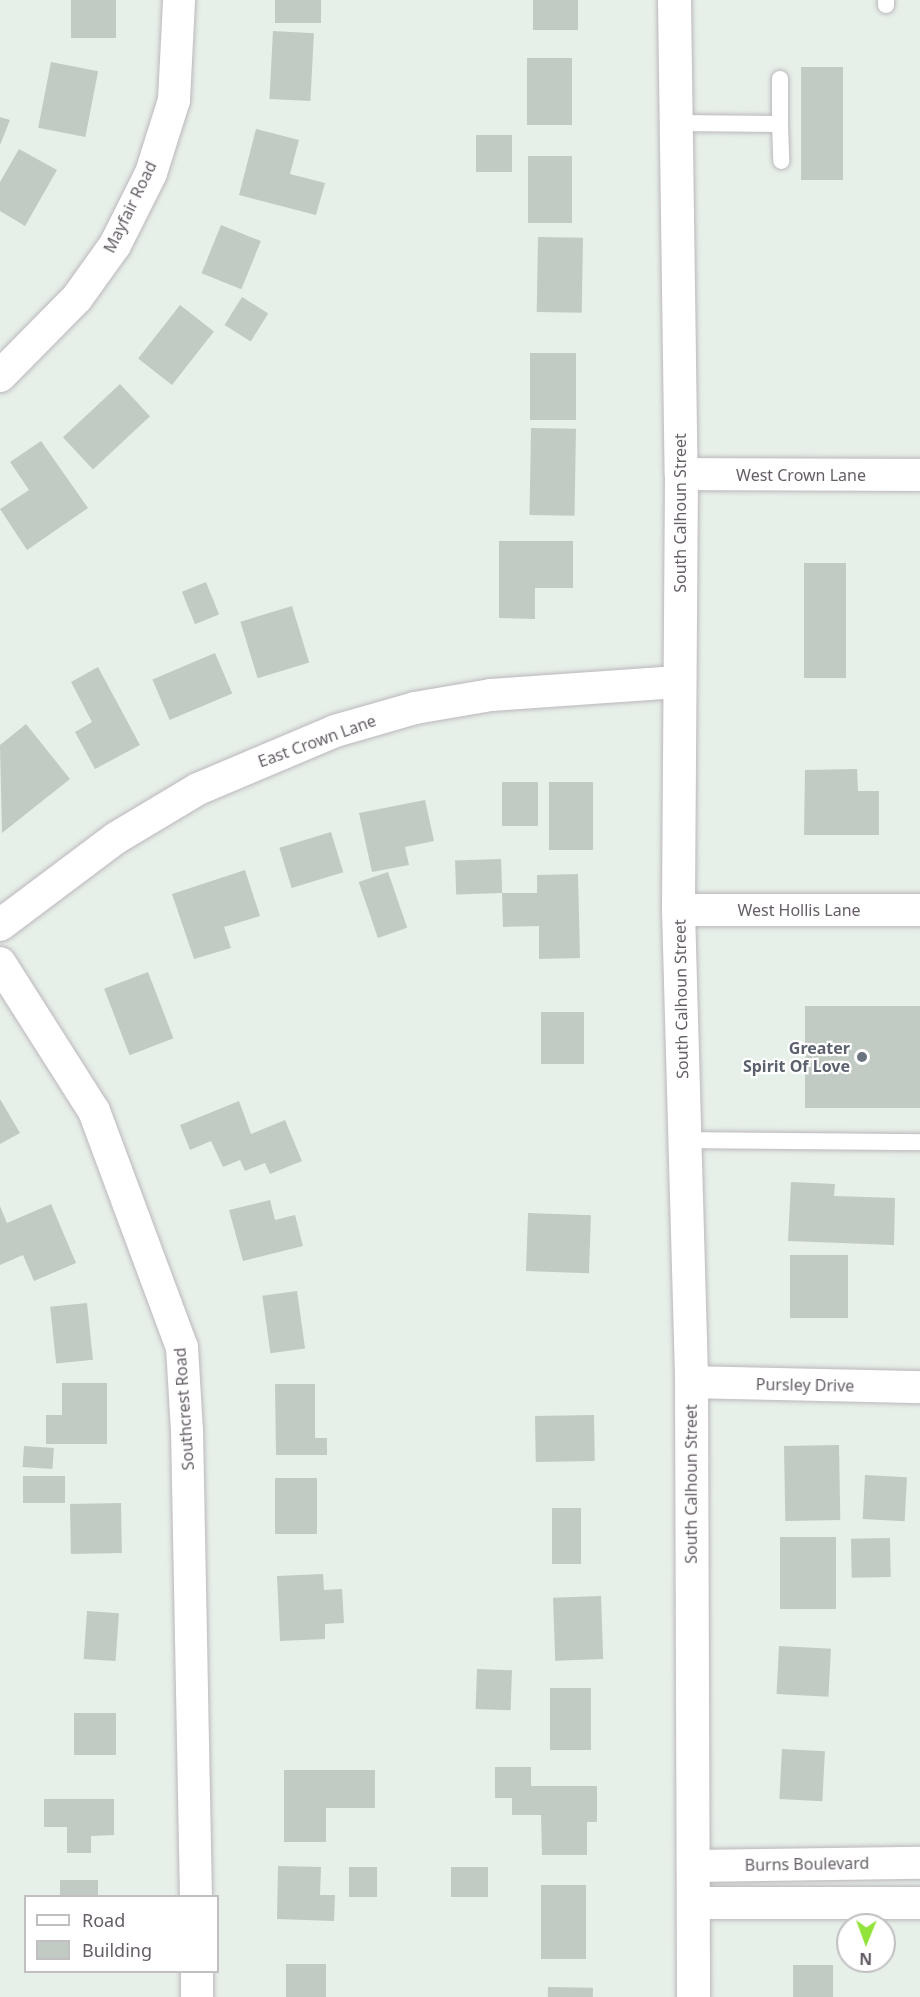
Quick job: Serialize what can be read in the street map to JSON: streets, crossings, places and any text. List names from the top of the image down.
{
  "streets": {
    "street": [
      "Mayfair Road",
      "West Crown Lane",
      "South Calhoun Street",
      "East Crown Lane",
      "West Hollis Lane",
      "Pursley Drive",
      "Southcrest Road",
      "Burns Boulevard"
    ]
  },
  "crossings": [
    ["West Crown Lane", "South Calhoun Street"],
    ["South Calhoun Street", "East Crown Lane"],
    ["South Calhoun Street", "West Hollis Lane"],
    ["South Calhoun Street", "Pursley Drive"],
    ["South Calhoun Street", "Burns Boulevard"]
  ],
  "places": ["Greater Spirit Of Love"],
  "legend": ["Road", "Building"],
  "north": "bottom"
}
